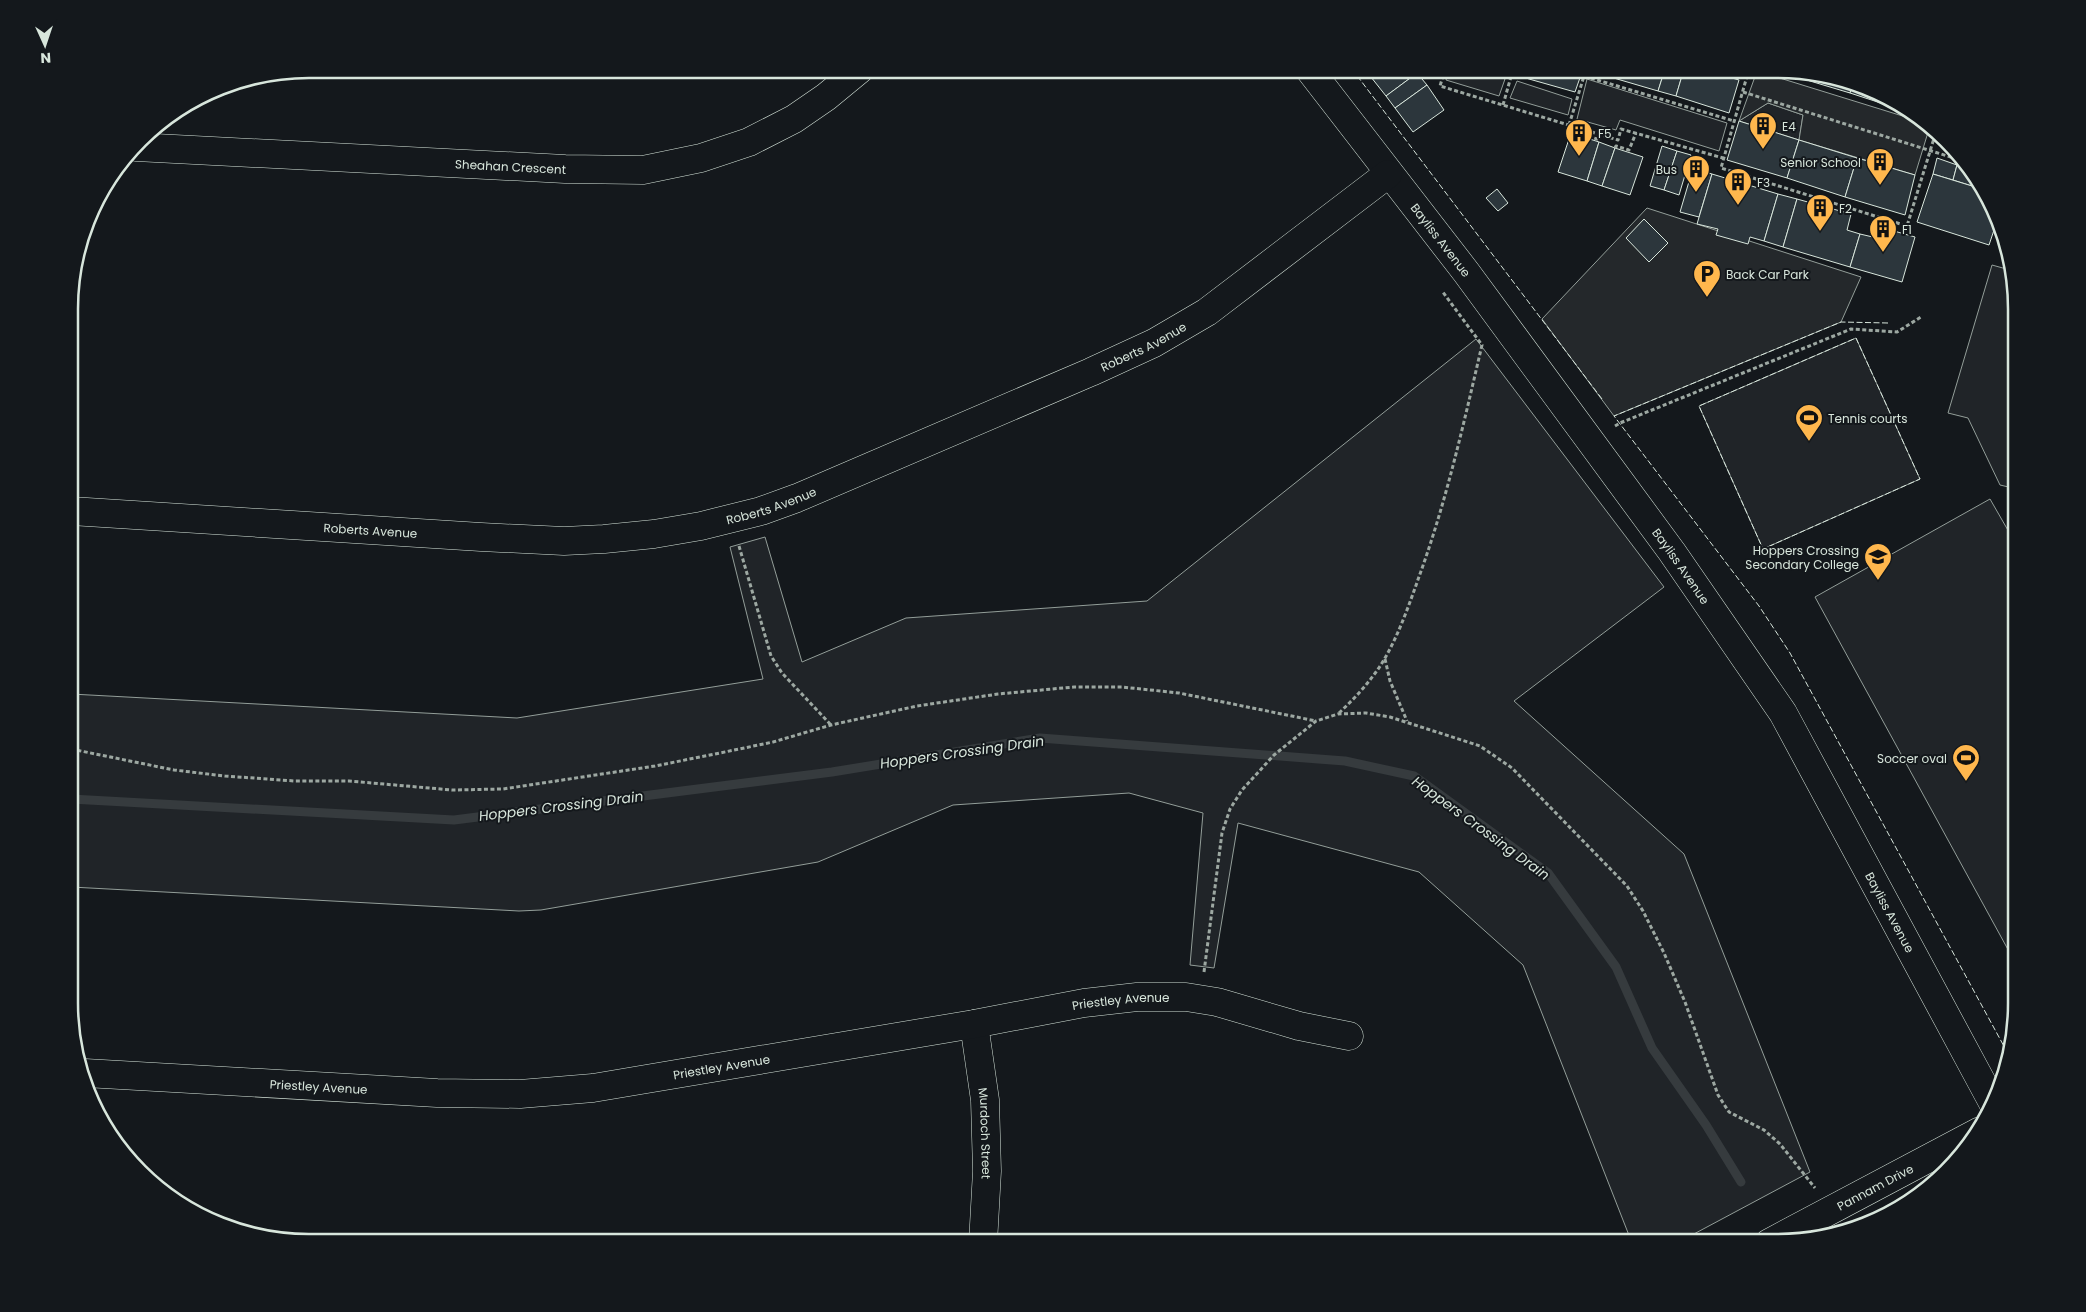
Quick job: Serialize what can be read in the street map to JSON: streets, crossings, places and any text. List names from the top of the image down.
{
  "streets": {
    "street": [
      "Sheahan Crescent",
      "Bayliss Avenue",
      "Roberts Avenue",
      "Priestley Avenue",
      "Murdoch Street",
      "Pannam Drive"
    ]
  },
  "crossings": [
    ["Bayliss Avenue", "Roberts Avenue"],
    ["Priestley Avenue", "Murdoch Street"]
  ],
  "water": ["Hoppers Crossing Drain"],
  "places": {
    "building": [
      "E4",
      "F5",
      "Senior School",
      "Bus",
      "F3",
      "F2",
      "F1"
    ],
    "parking": ["Back Car Park"],
    "sports": ["Tennis courts", "Soccer oval"],
    "school or university": ["Hoppers Crossing Secondary College"]
  },
  "north": "bottom"
}
